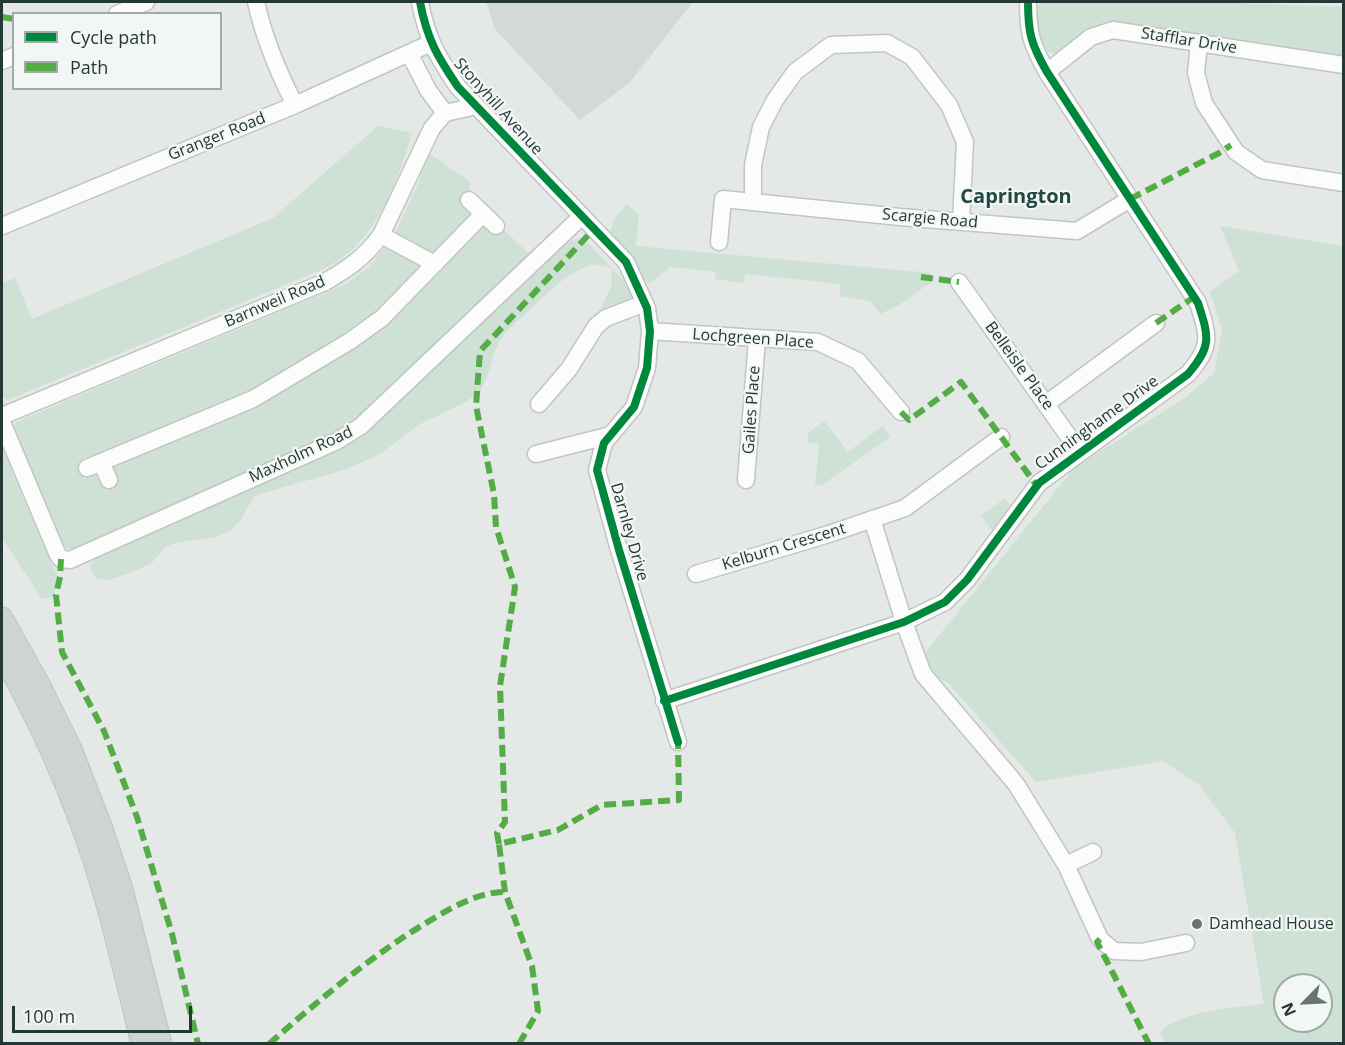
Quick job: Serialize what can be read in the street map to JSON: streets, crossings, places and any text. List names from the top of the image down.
{
  "streets": {
    "street": [
      "Stafflar Drive",
      "Stonyhill Avenue",
      "Granger Road",
      "Scargie Road",
      "Barnweil Road",
      "Lochgreen Place",
      "Belleisle Place",
      "Gailes Place",
      "Cunninghame Drive",
      "Maxholm Road",
      "Darnley Drive",
      "Kelburn Crescent"
    ]
  },
  "crossings": [
    ["Stafflar Drive", "Cunninghame Drive"],
    ["Stonyhill Avenue", "Granger Road"],
    ["Stonyhill Avenue", "Maxholm Road"],
    ["Stonyhill Avenue", "Darnley Drive"],
    ["Scargie Road", "Cunninghame Drive"],
    ["Lochgreen Place", "Gailes Place"],
    ["Lochgreen Place", "Darnley Drive"],
    ["Belleisle Place", "Cunninghame Drive"],
    ["Cunninghame Drive", "Darnley Drive"],
    ["Maxholm Road", "Darnley Drive"]
  ],
  "districts": ["Caprington"],
  "places": ["Damhead House"],
  "legend": ["Cycle path", "Path"],
  "scale_bar": "100 m",
  "north": "bottom left"
}
